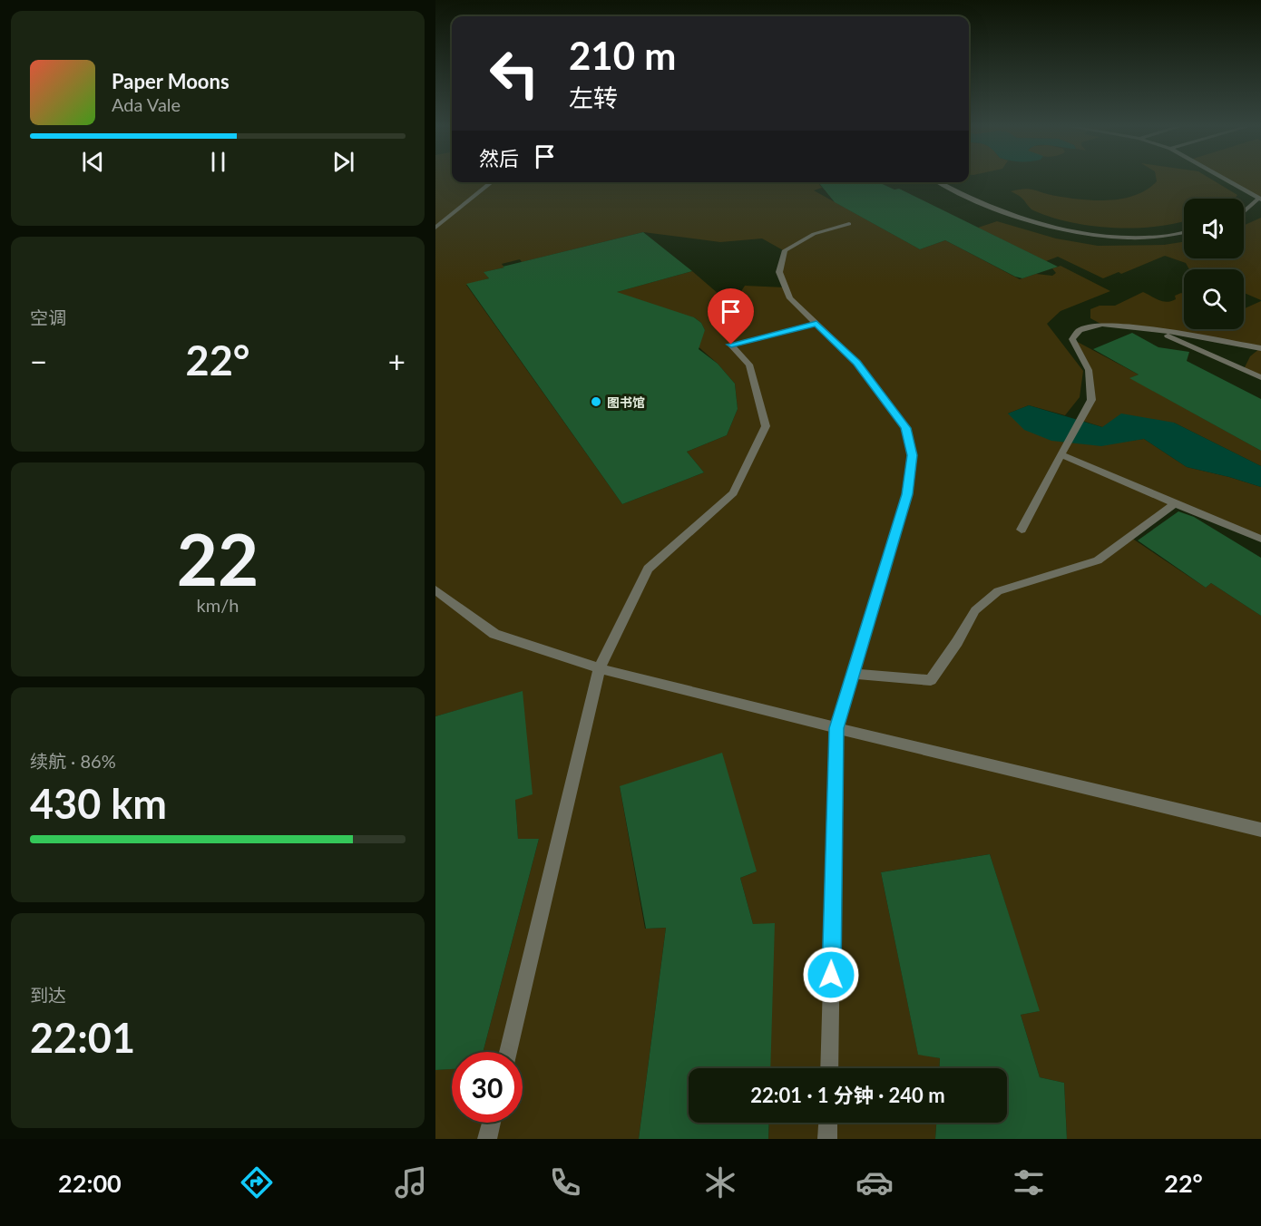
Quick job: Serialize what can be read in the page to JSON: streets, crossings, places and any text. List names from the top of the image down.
{
  "places": ["图书馆"],
  "page": {
    "turn": ["210 m", "左转"],
    "song": ["Paper Moons", "Ada Vale"],
    "then": "然后",
    "tile": [
      "空调",
      ["22", "km/h"],
      ["续航 · 86%", "430 km"],
      ["到达", "22:01"]
    ],
    "heat": ["−", "22°", "+"],
    "limit": "30",
    "trip": "22:01 · 1 分钟 · 240 m",
    "tabs": ["22:00", "22°"]
  }
}
